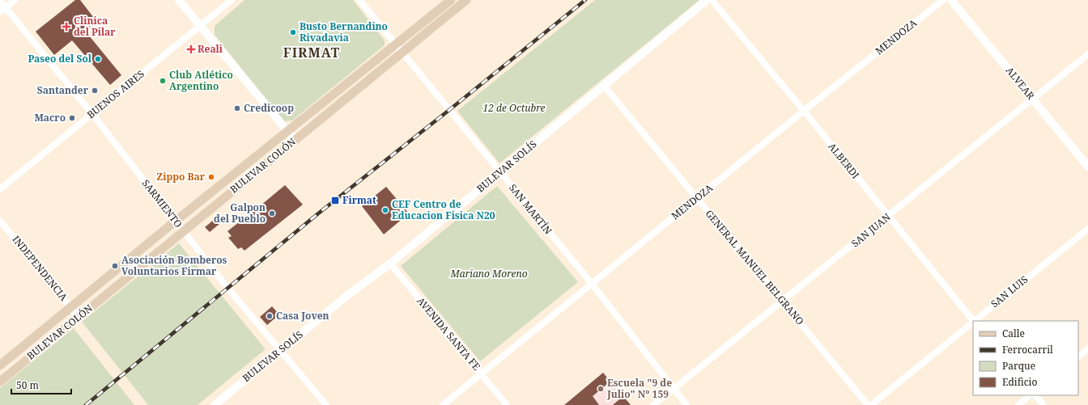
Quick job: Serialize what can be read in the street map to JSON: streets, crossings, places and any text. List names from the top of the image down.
{
  "streets": {
    "main road": ["BULEVAR COLÓN"],
    "street": [
      "MENDOZA",
      "ALVEAR",
      "BUENOS AIRES",
      "ALBERDI",
      "BULEVAR SOLÍS",
      "SARMIENTO",
      "SAN MARTÍN",
      "SAN JUAN",
      "GENERAL MANUEL BELGRANO",
      "INDEPENDENCIA",
      "SAN LUIS",
      "AVENIDA SANTA FE"
    ]
  },
  "crossings": [
    ["MENDOZA", "ALBERDI"],
    ["MENDOZA", "SAN MARTÍN"],
    ["MENDOZA", "GENERAL MANUEL BELGRANO"],
    ["MENDOZA", "AVENIDA SANTA FE"],
    ["ALVEAR", "SAN JUAN"],
    ["BUENOS AIRES", "SARMIENTO"],
    ["ALBERDI", "SAN JUAN"],
    ["BULEVAR COLÓN", "SARMIENTO"],
    ["BULEVAR COLÓN", "SAN MARTÍN"],
    ["BULEVAR COLÓN", "INDEPENDENCIA"],
    ["BULEVAR SOLÍS", "SARMIENTO"],
    ["BULEVAR SOLÍS", "SAN MARTÍN"],
    ["BULEVAR SOLÍS", "GENERAL MANUEL BELGRANO"],
    ["BULEVAR SOLÍS", "AVENIDA SANTA FE"],
    ["SAN MARTÍN", "SAN JUAN"],
    ["SAN JUAN", "GENERAL MANUEL BELGRANO"]
  ],
  "districts": ["FIRMAT"],
  "parks": ["12 de Octubre", "Mariano Moreno"],
  "places": {
    "health": ["Clinica del Pilar", "Reali"],
    "other": [
      "Busto Bernandino Rivadavia",
      "Paseo del Sol",
      "Club Atlético Argentino",
      "Santander",
      "Credicoop",
      "Macro",
      "Zippo Bar",
      "CEF Centro de Educacion Fisica N20",
      "Galpon del Pueblo",
      "Asociación Bomberos Voluntarios Firmar",
      "Casa Joven",
      "Escuela \"9 de Julio\" Nº 159"
    ],
    "transit": ["Firmat"]
  },
  "legend": [
    "Calle",
    "Ferrocarril",
    "Parque",
    "Edificio"
  ],
  "scale_bar": "50 m"
}
